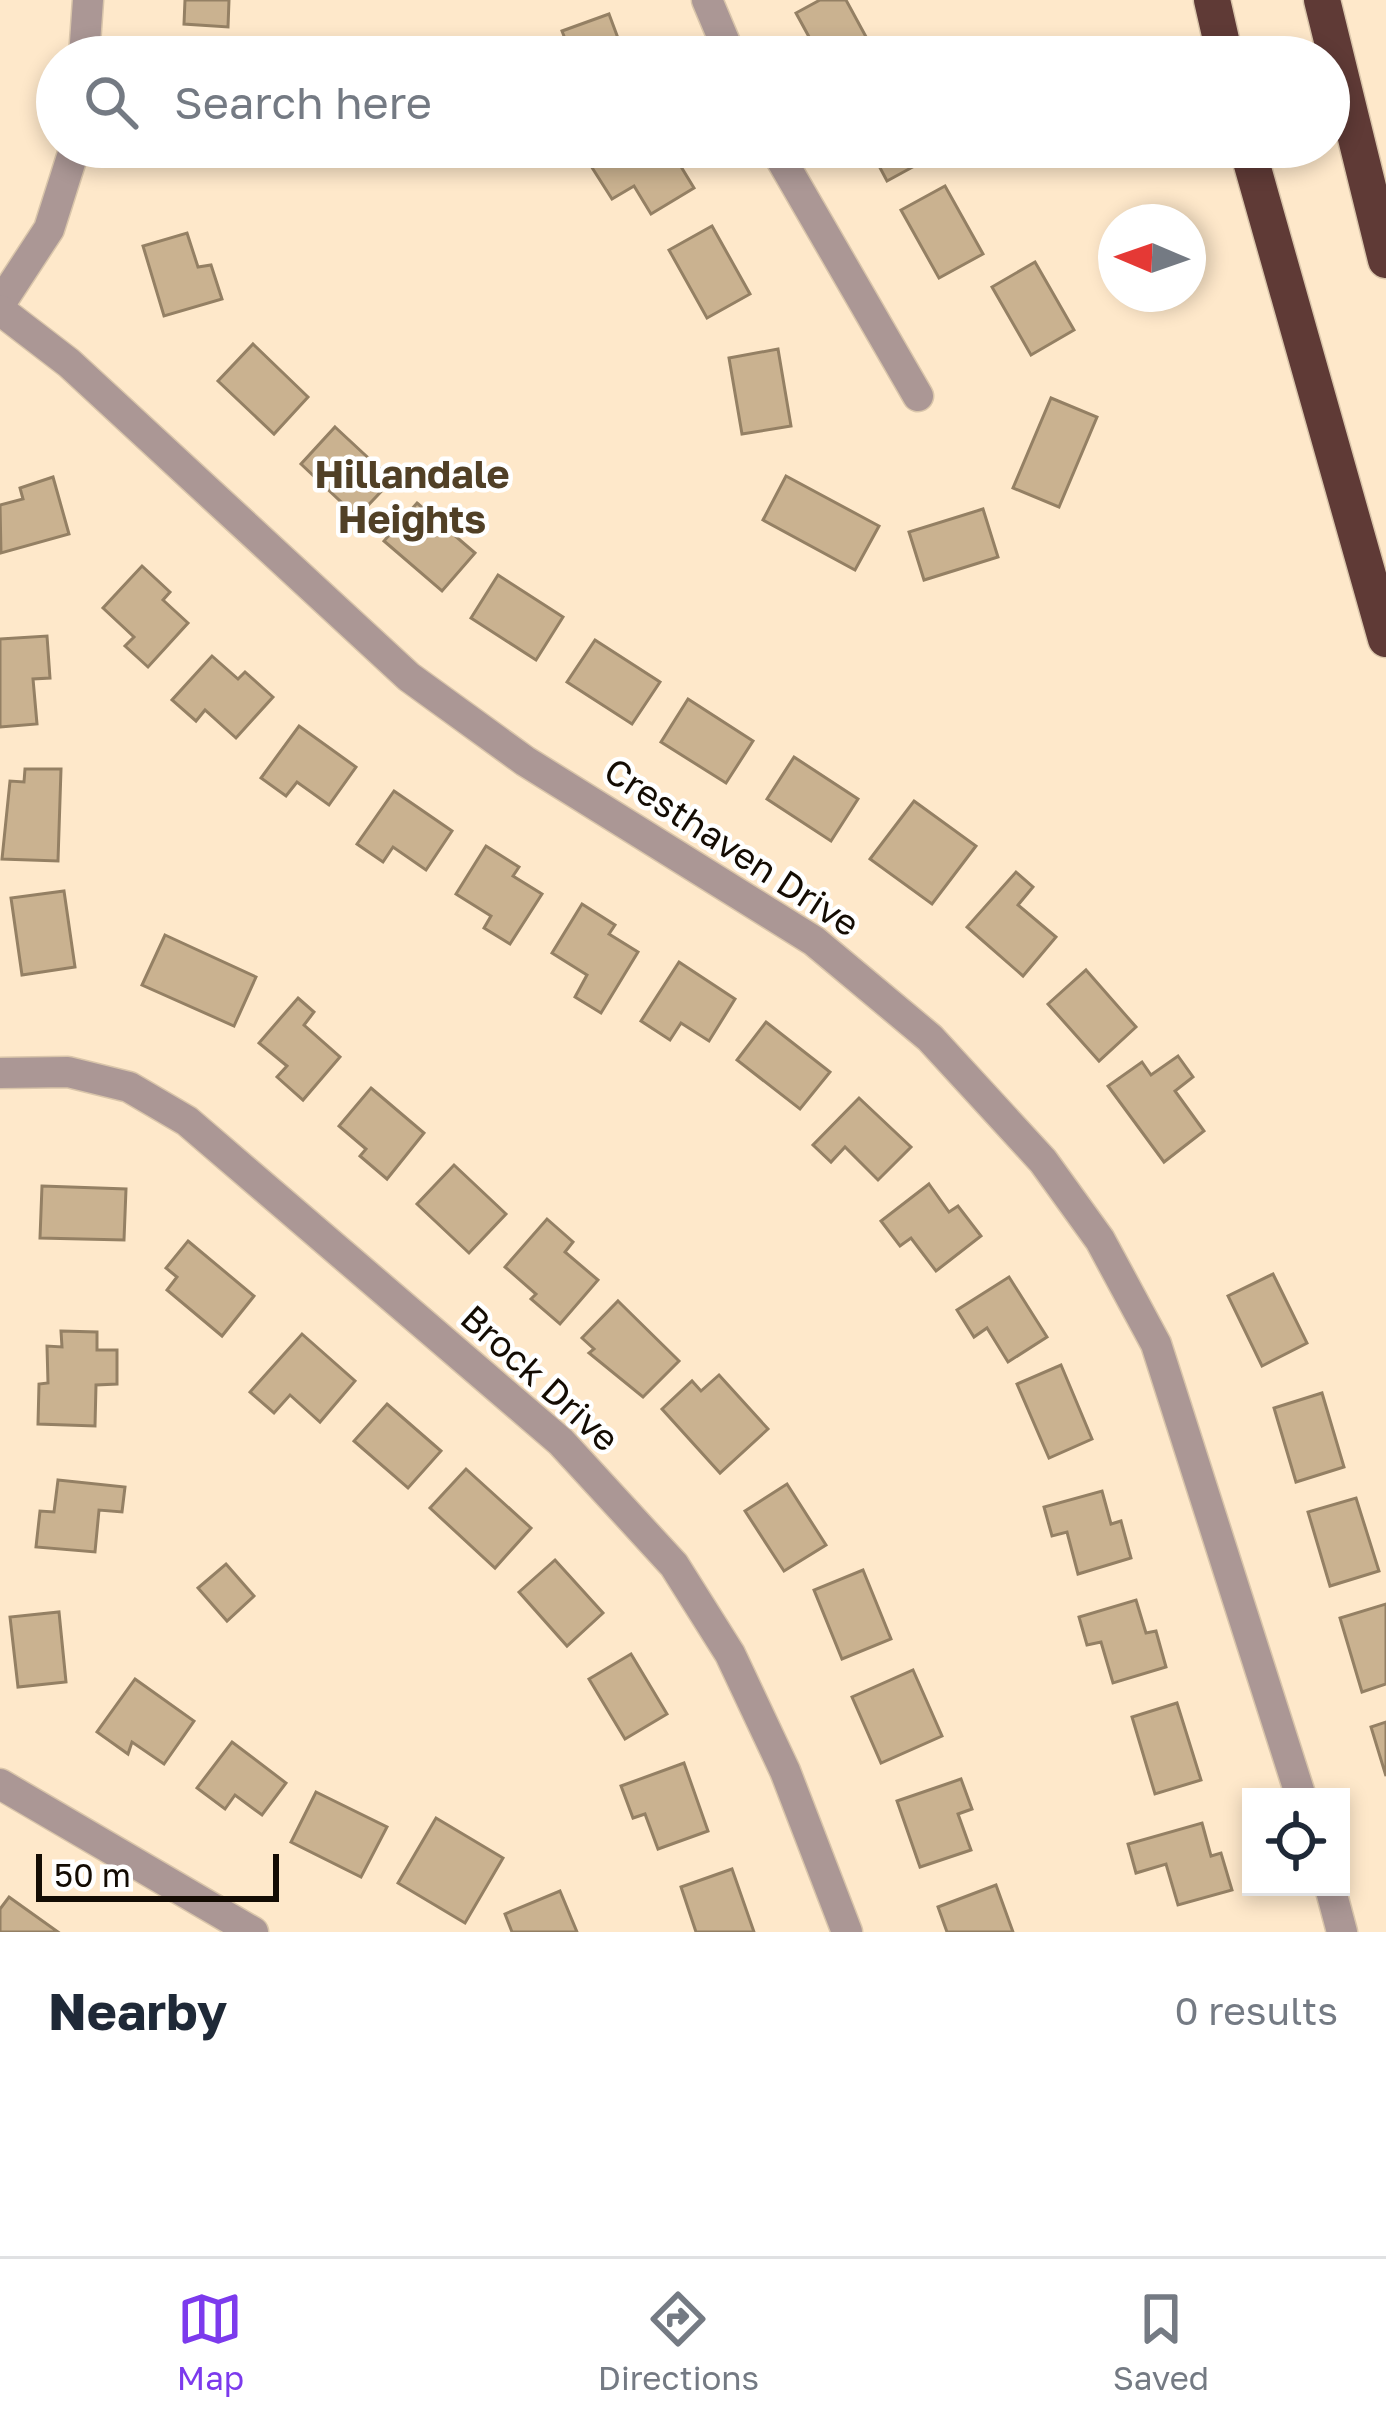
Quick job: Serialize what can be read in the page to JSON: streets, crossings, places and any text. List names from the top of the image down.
{
  "streets": {
    "street": ["Cresthaven Drive", "Brock Drive"]
  },
  "districts": ["Hillandale Heights"],
  "scale_bar": "50 m",
  "north": "left",
  "page": {
    "search": "Search here",
    "scale": "50 m",
    "heading": ["Nearby", "0 results"],
    "nav": ["Map", "Directions", "Saved"]
  }
}
